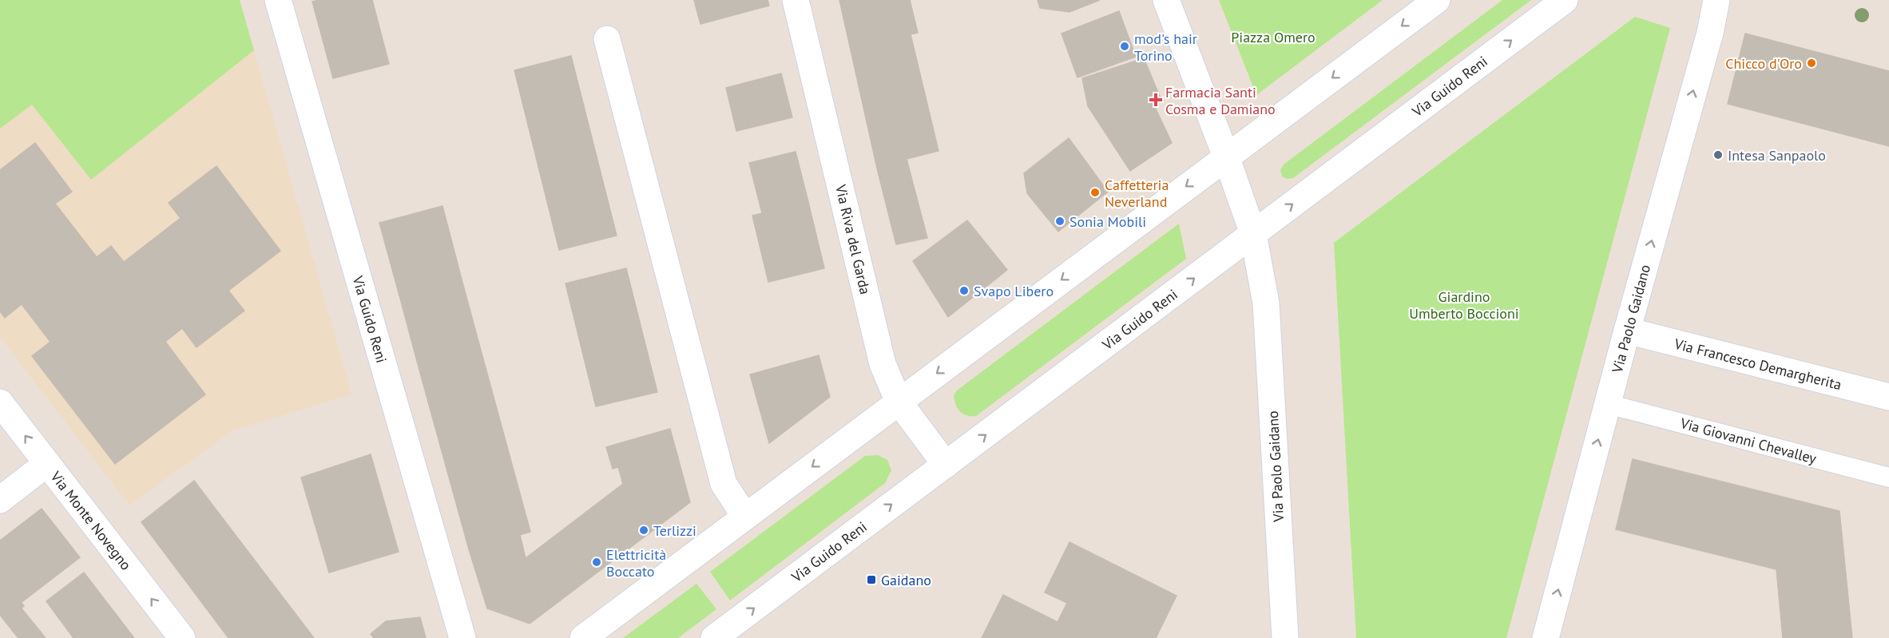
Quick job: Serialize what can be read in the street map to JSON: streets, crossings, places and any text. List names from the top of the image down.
{
  "streets": {
    "street": [
      "Via Guido Reni",
      "Via Riva del Garda",
      "Via Paolo Gaidano",
      "Via Francesco Demargherita",
      "Via Monte Novegno"
    ],
    "lane": ["Via Giovanni Chevalley"]
  },
  "crossings": [
    ["Via Guido Reni", "Via Riva del Garda"],
    ["Via Guido Reni", "Via Paolo Gaidano"],
    ["Via Paolo Gaidano", "Via Francesco Demargherita"],
    ["Via Paolo Gaidano", "Via Giovanni Chevalley"]
  ],
  "one_way": ["Via Paolo Gaidano", "Via Monte Novegno"],
  "parks": ["Piazza Omero", "Giardino Umberto Boccioni"],
  "places": {
    "other": [
      "mod's hair Torino",
      "Chicco d'Oro",
      "Intesa Sanpaolo",
      "Caffetteria Neverland",
      "Sonia Mobili",
      "Svapo Libero",
      "Terlizzi",
      "Elettricità Boccato"
    ],
    "health": ["Farmacia Santi Cosma e Damiano"],
    "transit": ["Gaidano"]
  }
}
